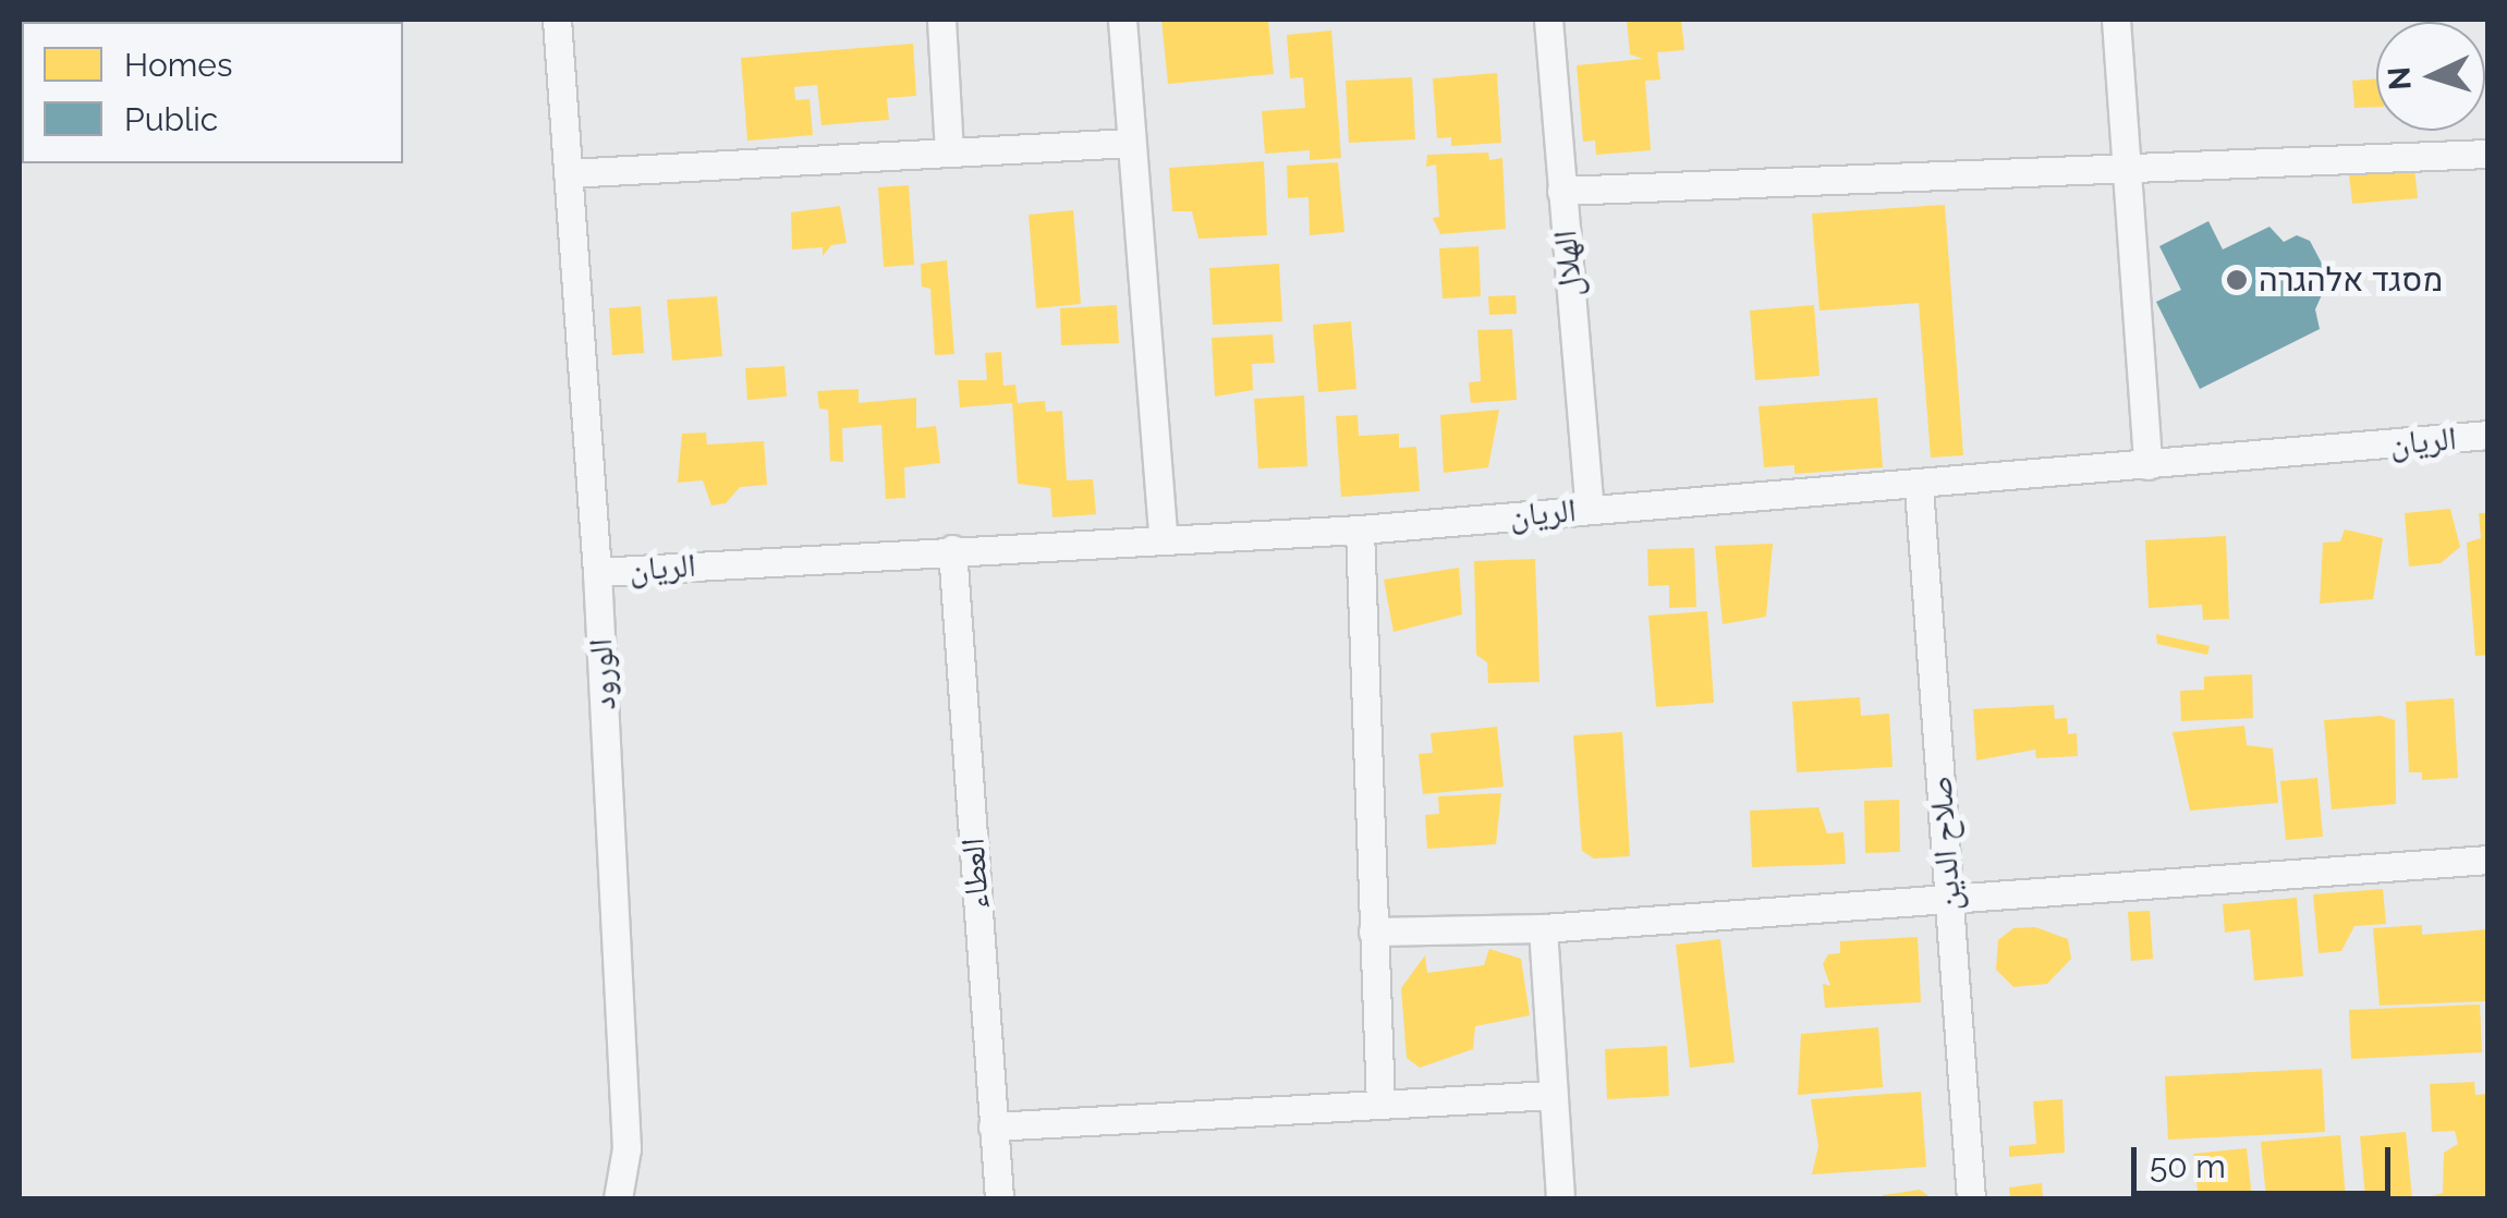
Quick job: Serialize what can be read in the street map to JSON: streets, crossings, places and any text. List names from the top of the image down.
{
  "streets": {
    "street": [
      "الهلال",
      "الريان",
      "الورود",
      "صلاح الدين",
      "العطاء"
    ]
  },
  "crossings": [
    ["الهلال", "الريان"],
    ["الريان", "الورود"],
    ["الريان", "صلاح الدين"],
    ["الريان", "العطاء"]
  ],
  "places": ["מסגד אלהגרה"],
  "legend": ["Homes", "Public"],
  "scale_bar": "50 m",
  "north": "left"
}
